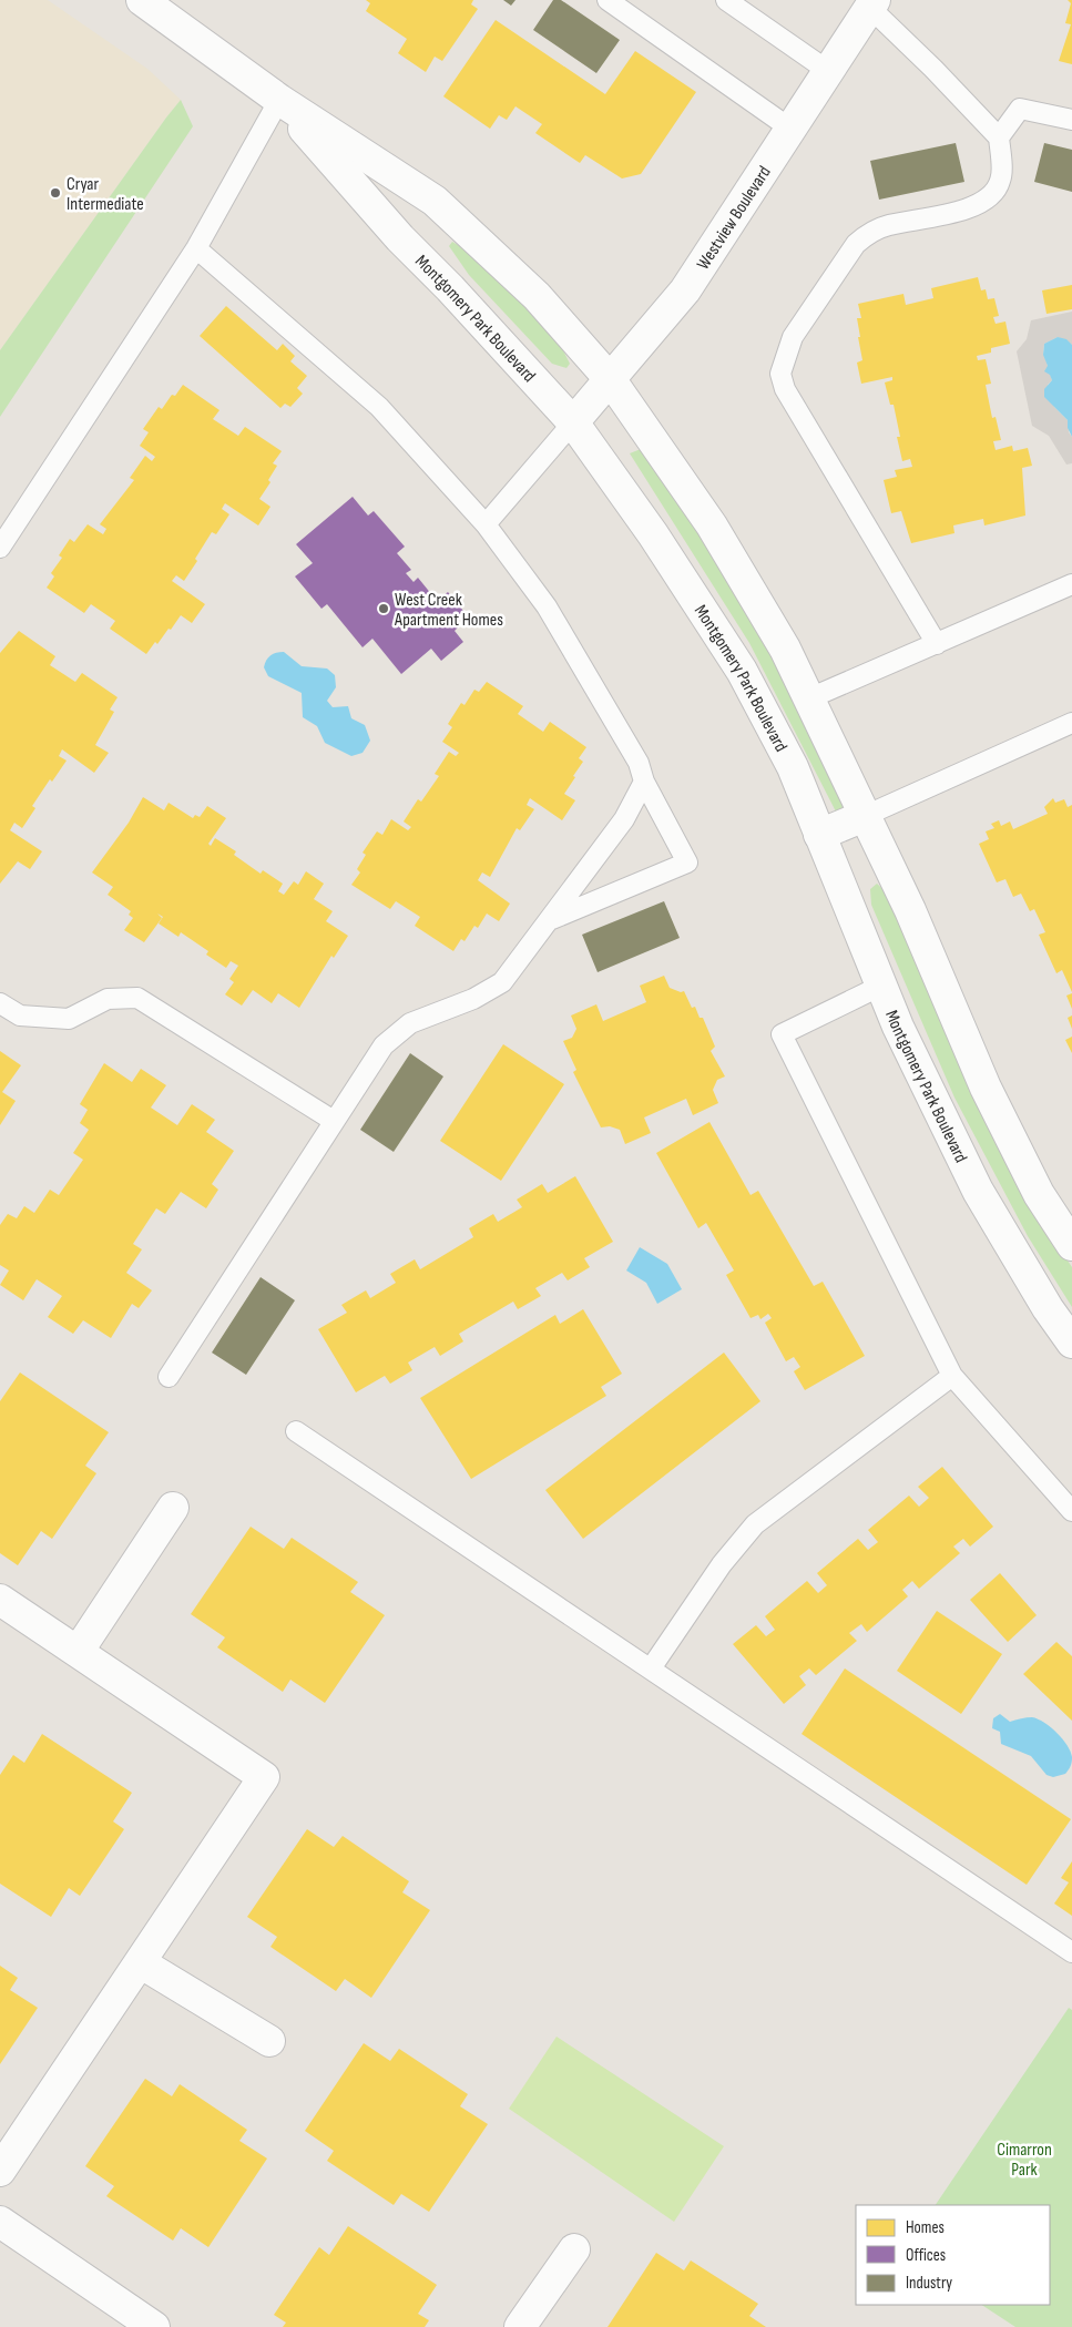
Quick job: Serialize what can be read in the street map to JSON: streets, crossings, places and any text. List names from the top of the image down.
{
  "streets": {
    "street": ["Westview Boulevard", "Montgomery Park Boulevard"]
  },
  "crossings": [
    ["Westview Boulevard", "Montgomery Park Boulevard"]
  ],
  "parks": ["Cimarron Park"],
  "places": ["Cryar Intermediate", "West Creek Apartment Homes"],
  "legend": ["Homes", "Offices", "Industry"]
}
